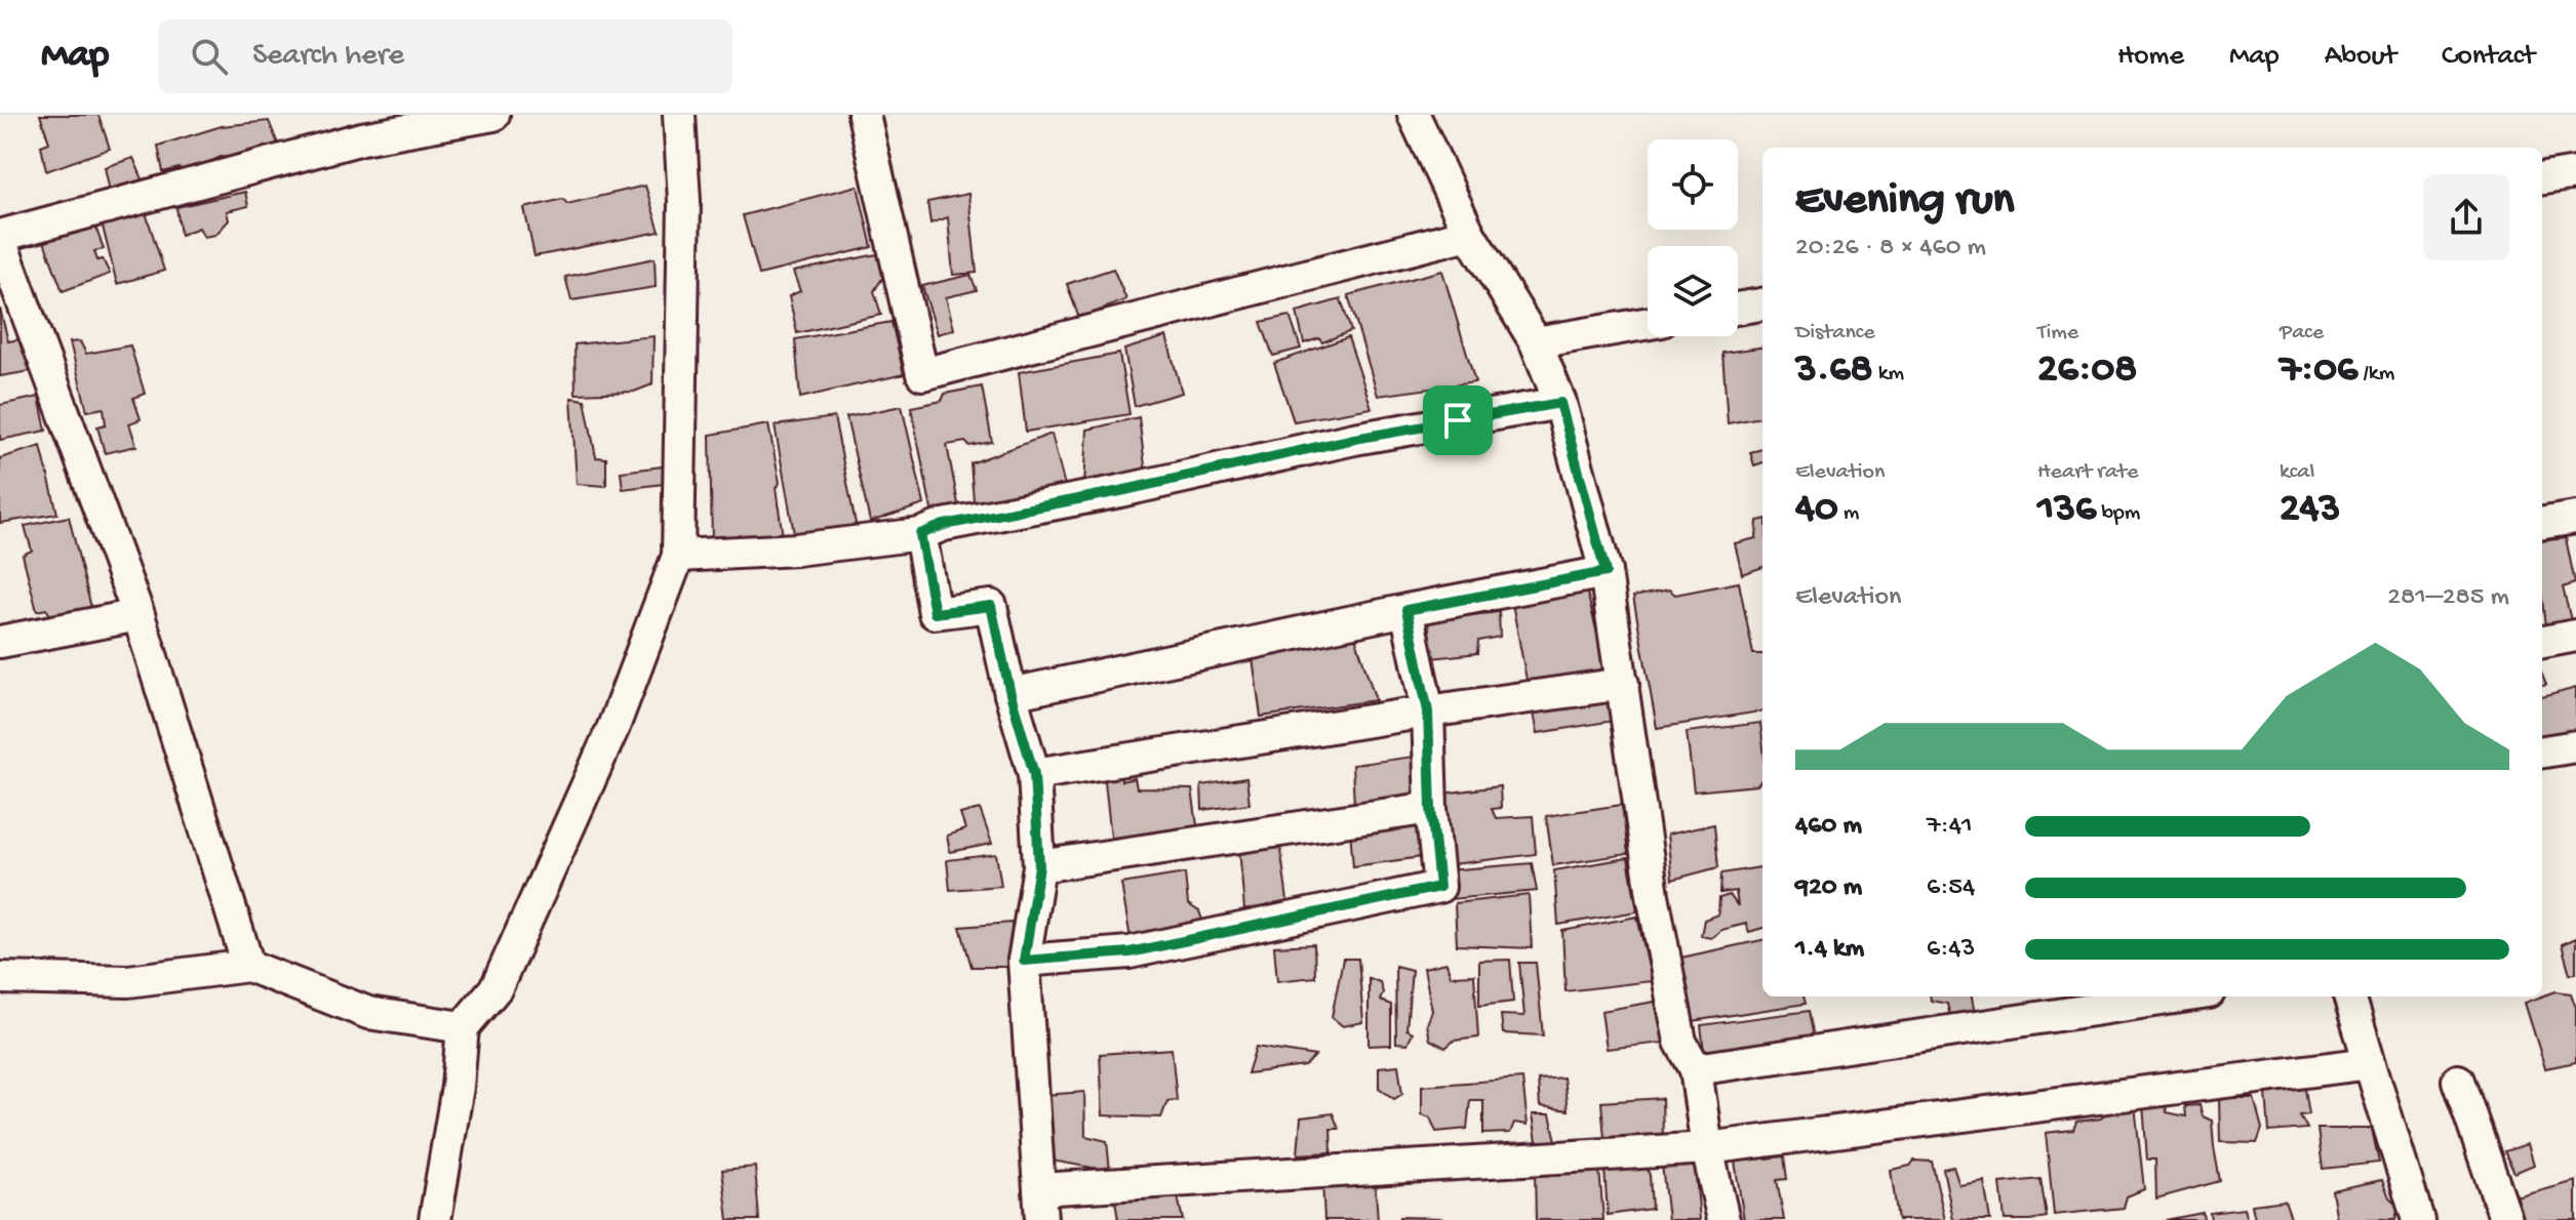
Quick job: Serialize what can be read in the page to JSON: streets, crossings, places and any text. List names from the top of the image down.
{
  "page": {
    "header": "Map",
    "search": "Search here",
    "nav": [
      "Home",
      "Map",
      "About",
      "Contact"
    ],
    "heading": ["Evening run", "20:26 · 8 × 460 m"],
    "stats": [
      ["Distance", "3.68 km"],
      ["Time", "26:08"],
      ["Pace", "7:06 /km"],
      ["Elevation", "40 m"],
      ["Heart rate", "136 bpm"],
      ["kcal", "243"]
    ],
    "chart": ["Elevation", "281–285 m"],
    "list": [
      {
        "name": "460 m",
        "note": "7:41"
      },
      {
        "name": "920 m",
        "note": "6:54"
      },
      {
        "name": "1.4 km",
        "note": "6:43"
      }
    ]
  }
}
